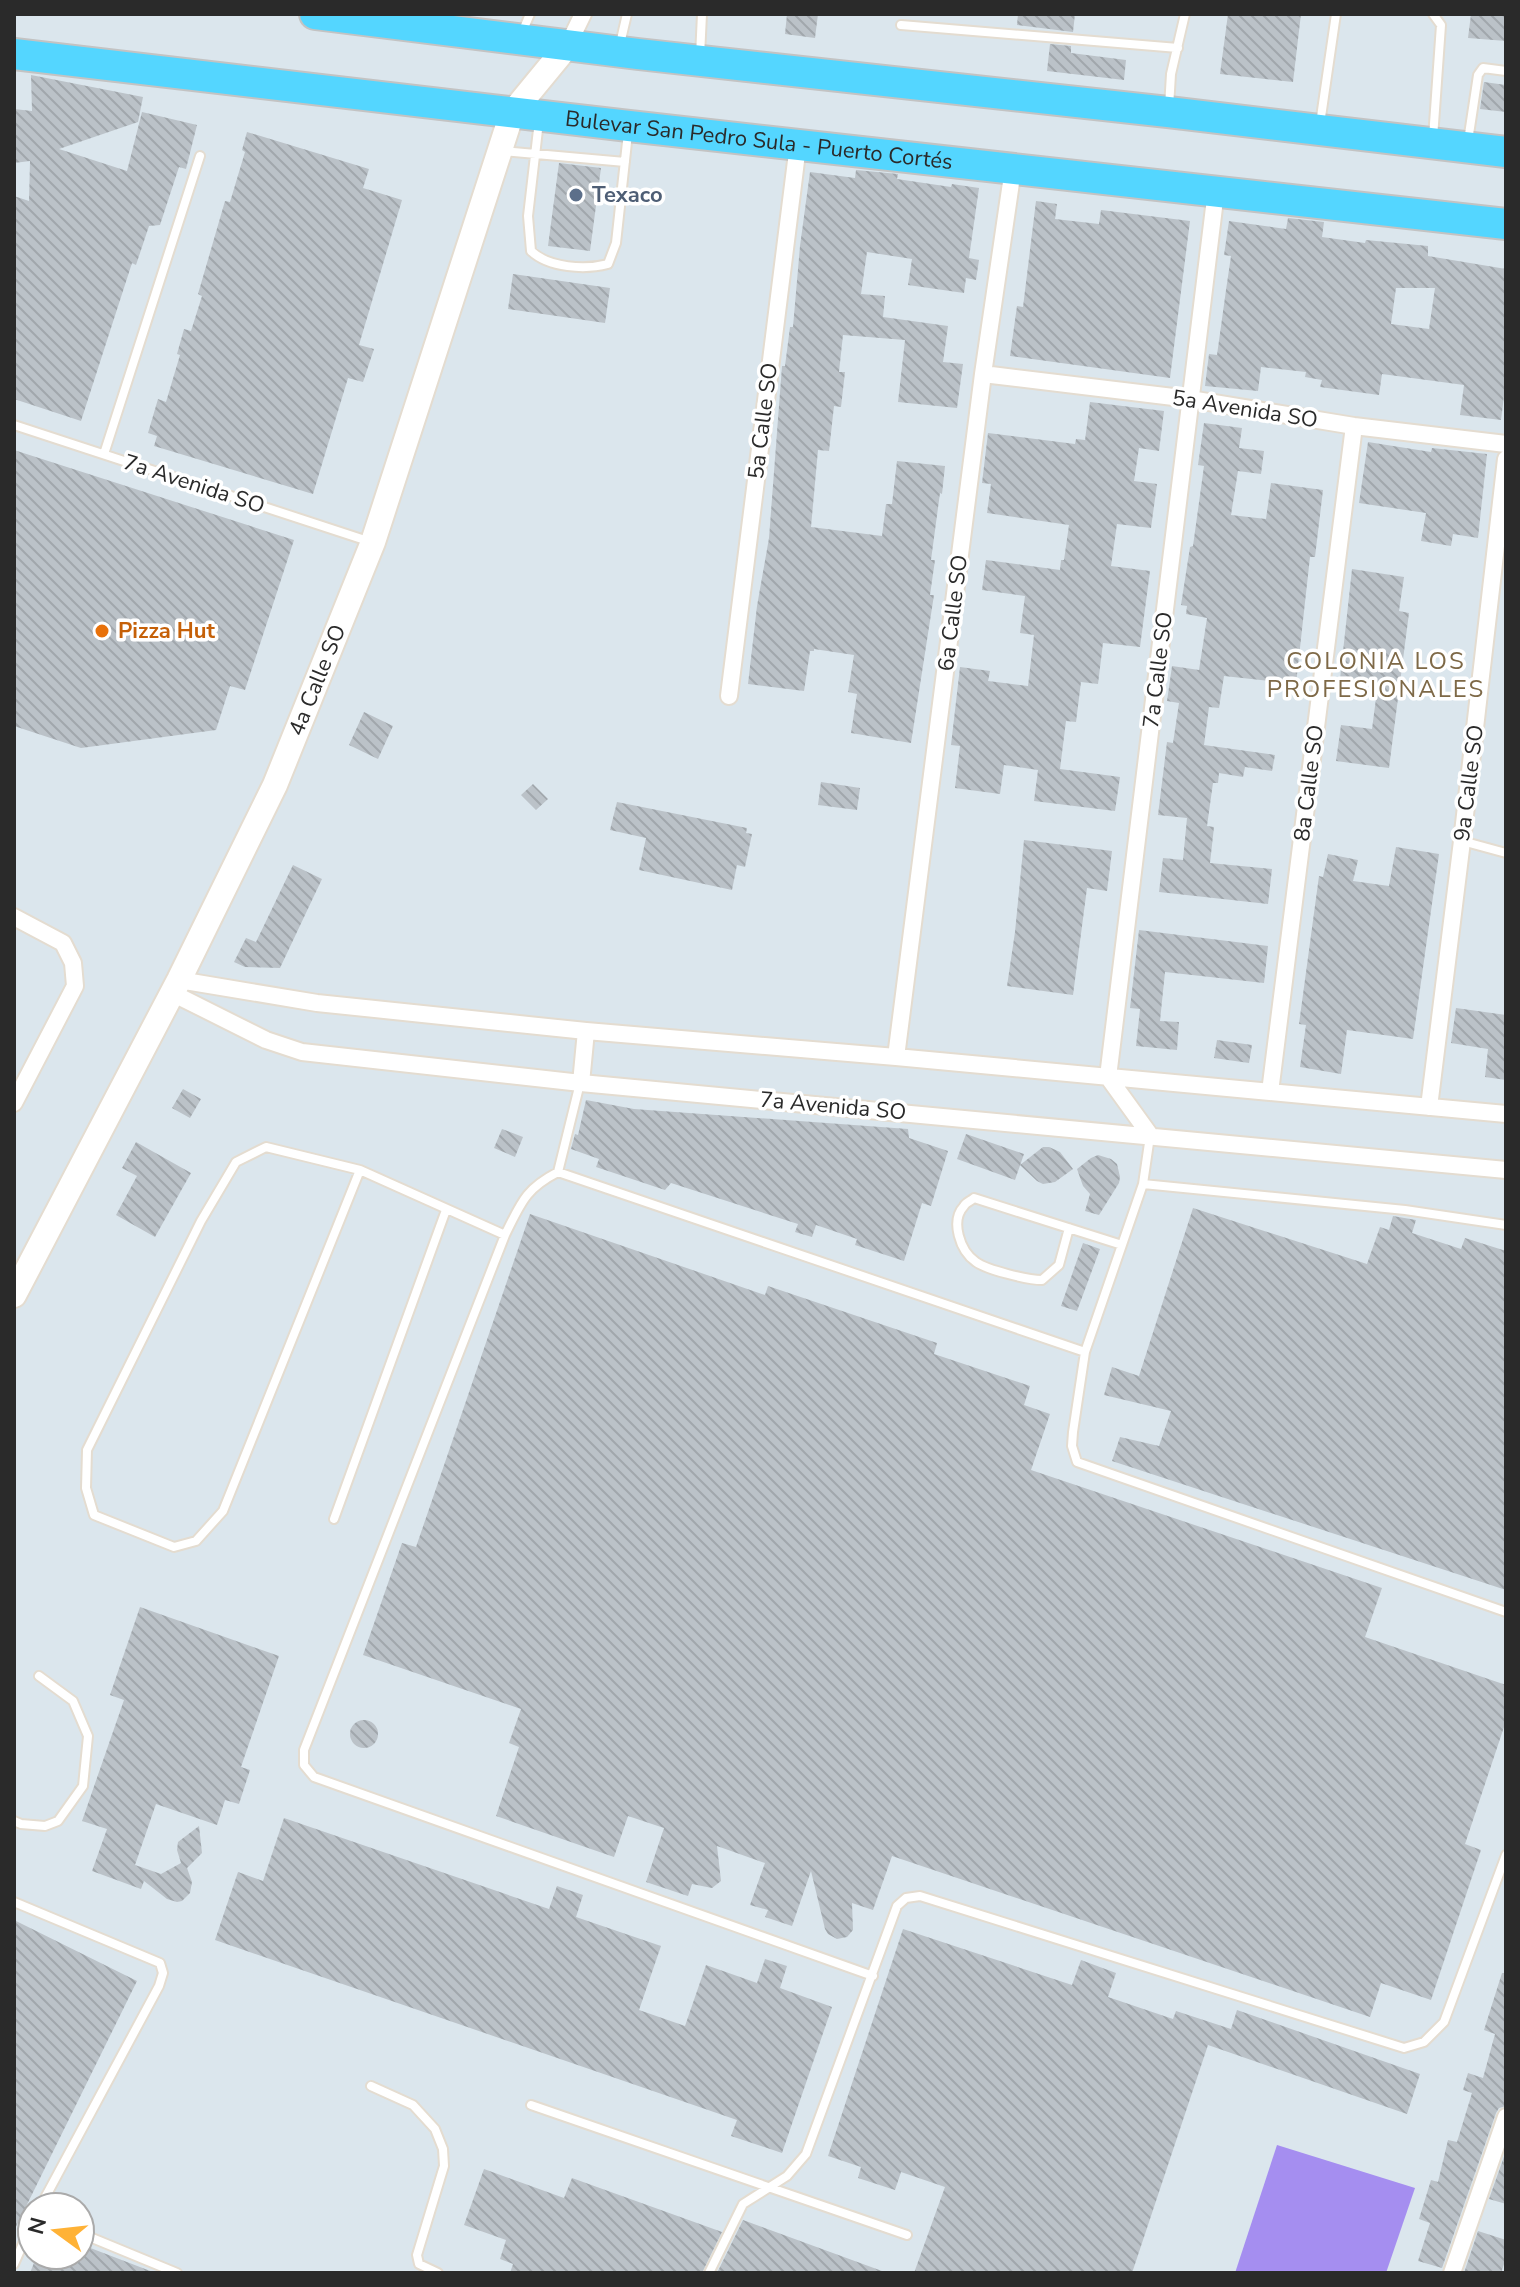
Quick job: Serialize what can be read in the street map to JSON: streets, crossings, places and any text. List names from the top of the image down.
{
  "streets": {
    "highway": ["Bulevar San Pedro Sula - Puerto Cortés"],
    "street": [
      "5a Avenida SO",
      "5a Calle SO",
      "7a Avenida SO",
      "6a Calle SO",
      "7a Calle SO",
      "4a Calle SO",
      "8a Calle SO",
      "9a Calle SO"
    ]
  },
  "crossings": [
    ["Bulevar San Pedro Sula - Puerto Cortés", "5a Calle SO"],
    ["Bulevar San Pedro Sula - Puerto Cortés", "6a Calle SO"],
    ["Bulevar San Pedro Sula - Puerto Cortés", "7a Calle SO"],
    ["Bulevar San Pedro Sula - Puerto Cortés", "4a Calle SO"],
    ["5a Avenida SO", "6a Calle SO"],
    ["5a Avenida SO", "7a Calle SO"],
    ["5a Avenida SO", "8a Calle SO"],
    ["7a Avenida SO", "4a Calle SO"]
  ],
  "districts": ["COLONIA LOS PROFESIONALES"],
  "places": ["Texaco", "Pizza Hut"],
  "north": "left"
}
